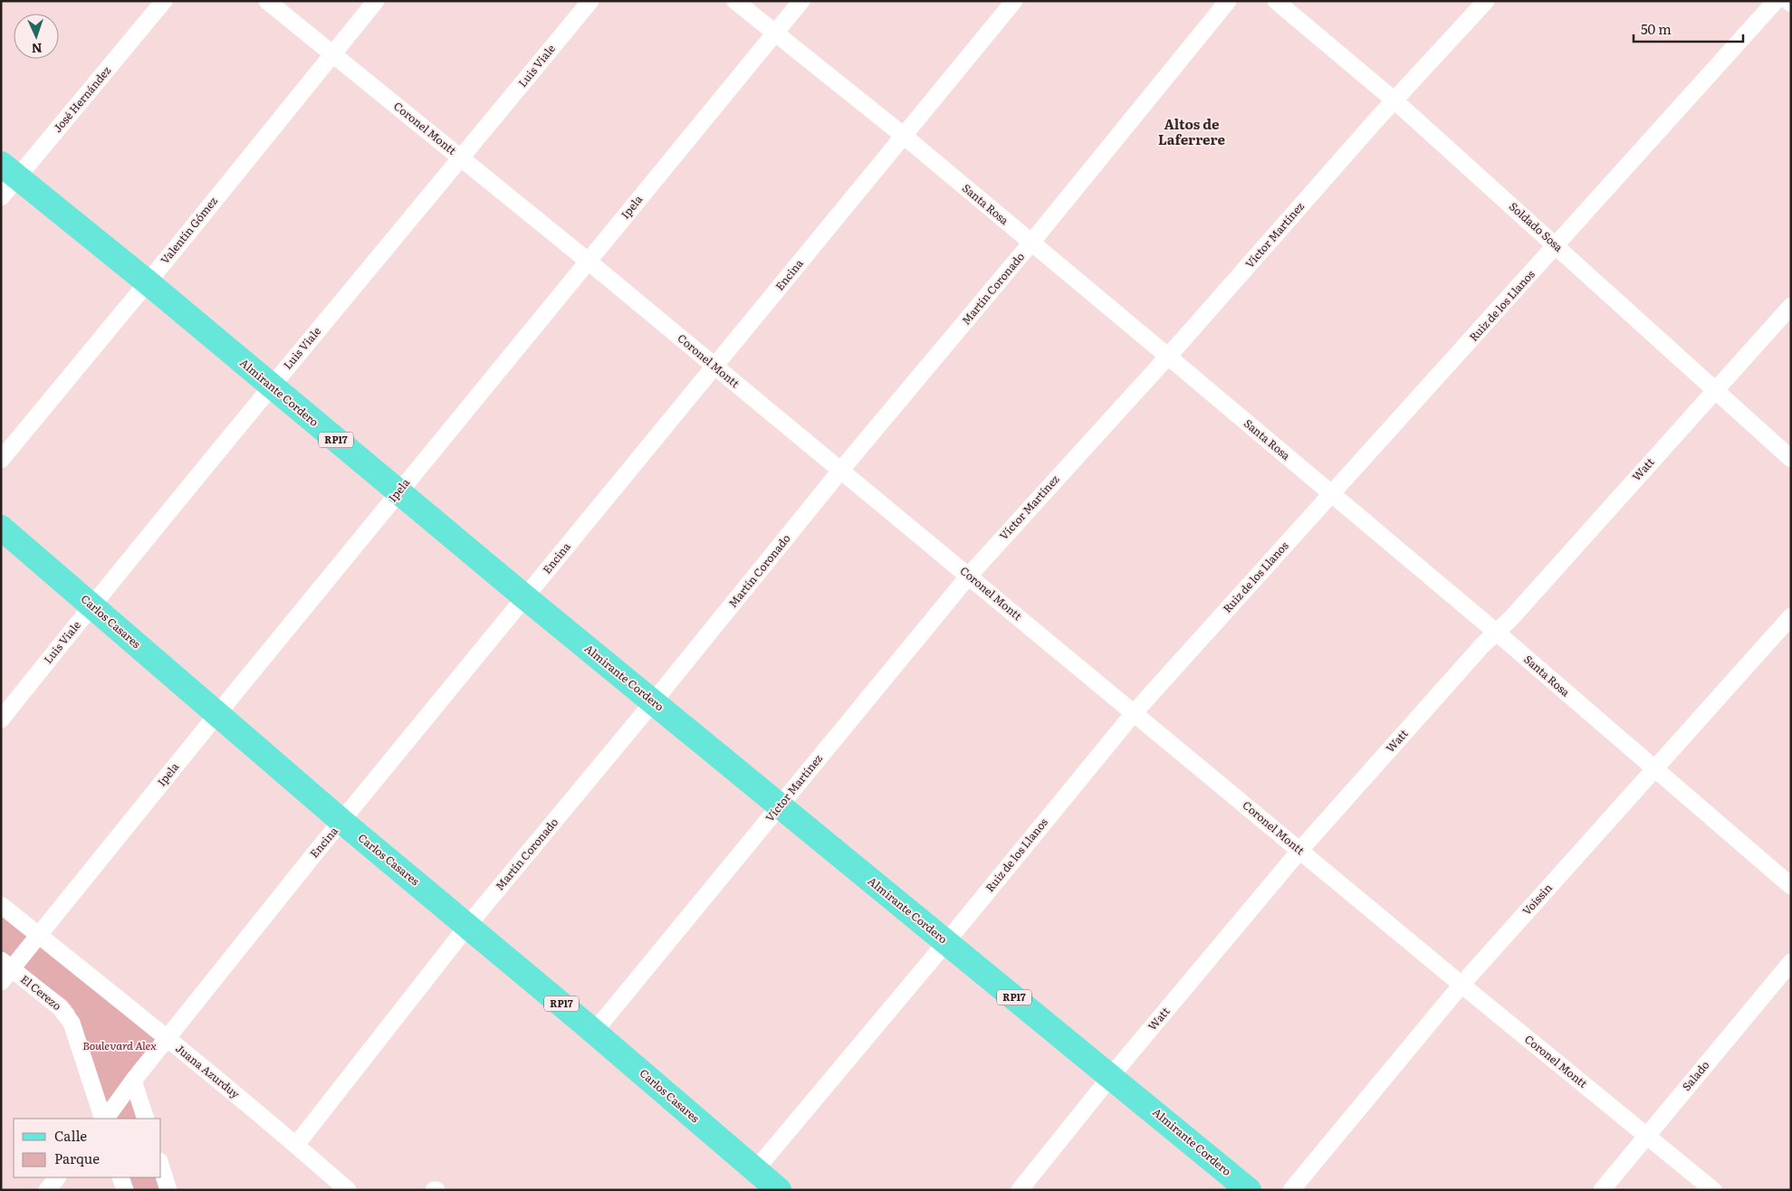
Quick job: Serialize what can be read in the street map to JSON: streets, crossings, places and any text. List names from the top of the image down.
{
  "streets": {
    "main road": ["Almirante Cordero", "RP17", "Carlos Casares"],
    "street": [
      "Luis Viale",
      "José Hernández",
      "Coronel Montt",
      "Santa Rosa",
      "Ipela",
      "Soldado Sosa",
      "Valentín Gómez",
      "Víctor Martínez",
      "Encina",
      "Martín Coronado",
      "Ruiz de los Llanos",
      "Watt",
      "Voissin",
      "El Cerezo",
      "Juana Azurduy",
      "Salado"
    ]
  },
  "crossings": [
    ["Luis Viale", "Coronel Montt"],
    ["Luis Viale", "Almirante Cordero"],
    ["Luis Viale", "Carlos Casares"],
    ["José Hernández", "Almirante Cordero"],
    ["Coronel Montt", "Ipela"],
    ["Coronel Montt", "Valentín Gómez"],
    ["Coronel Montt", "Víctor Martínez"],
    ["Coronel Montt", "Encina"],
    ["Coronel Montt", "Martín Coronado"],
    ["Coronel Montt", "Ruiz de los Llanos"],
    ["Coronel Montt", "Watt"],
    ["Coronel Montt", "Voissin"],
    ["Coronel Montt", "Salado"],
    ["Santa Rosa", "Ipela"],
    ["Santa Rosa", "Víctor Martínez"],
    ["Santa Rosa", "Encina"],
    ["Santa Rosa", "Martín Coronado"],
    ["Santa Rosa", "Ruiz de los Llanos"],
    ["Santa Rosa", "Watt"],
    ["Santa Rosa", "Voissin"],
    ["Ipela", "Almirante Cordero"],
    ["Ipela", "Carlos Casares"],
    ["Ipela", "El Cerezo"],
    ["Ipela", "Juana Azurduy"],
    ["Soldado Sosa", "Víctor Martínez"],
    ["Soldado Sosa", "Ruiz de los Llanos"],
    ["Soldado Sosa", "Watt"],
    ["Valentín Gómez", "Almirante Cordero"],
    ["Víctor Martínez", "Almirante Cordero"],
    ["Víctor Martínez", "Carlos Casares"],
    ["Encina", "Almirante Cordero"],
    ["Encina", "Carlos Casares"],
    ["Encina", "Juana Azurduy"],
    ["Martín Coronado", "Almirante Cordero"],
    ["Martín Coronado", "Carlos Casares"],
    ["Martín Coronado", "Juana Azurduy"],
    ["Ruiz de los Llanos", "Almirante Cordero"],
    ["Ruiz de los Llanos", "Carlos Casares"],
    ["Almirante Cordero", "Watt"]
  ],
  "districts": ["Altos de Laferrere"],
  "parks": ["Boulevard Alex"],
  "legend": ["Calle", "Parque"],
  "scale_bar": "50 m",
  "north": "bottom"
}
